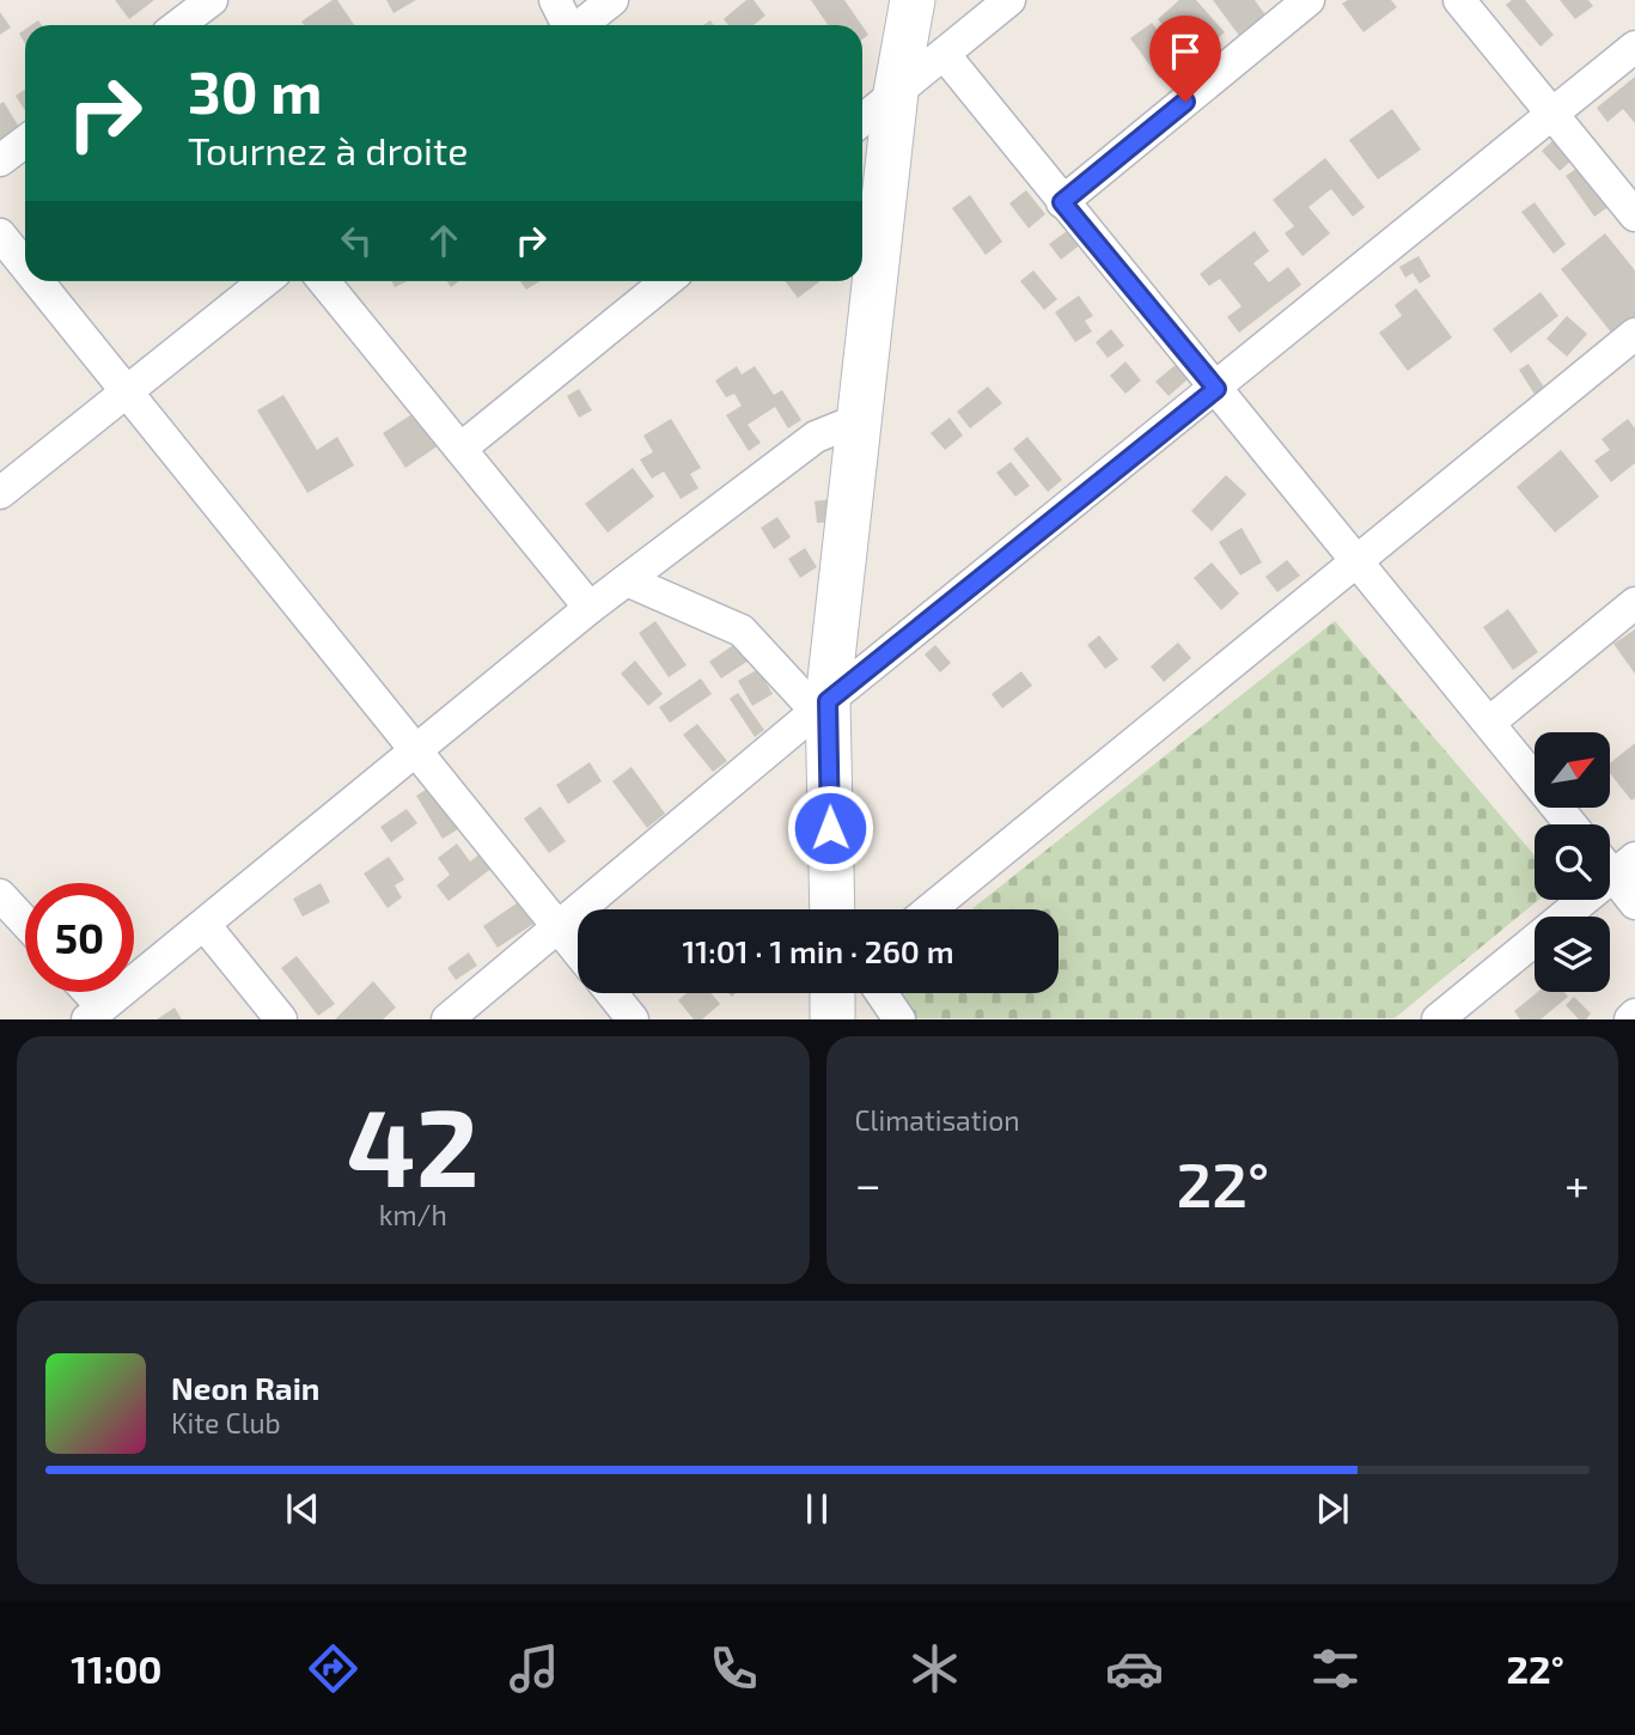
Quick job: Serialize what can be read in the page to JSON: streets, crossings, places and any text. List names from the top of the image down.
{
  "north": "top right",
  "page": {
    "turn": ["30 m", "Tournez à droite"],
    "limit": "50",
    "trip": "11:01 · 1 min · 260 m",
    "tile": [
      ["42", "km/h"],
      "Climatisation"
    ],
    "heat": ["−", "22°", "+"],
    "song": ["Neon Rain", "Kite Club"],
    "tabs": ["11:00", "22°"]
  }
}
